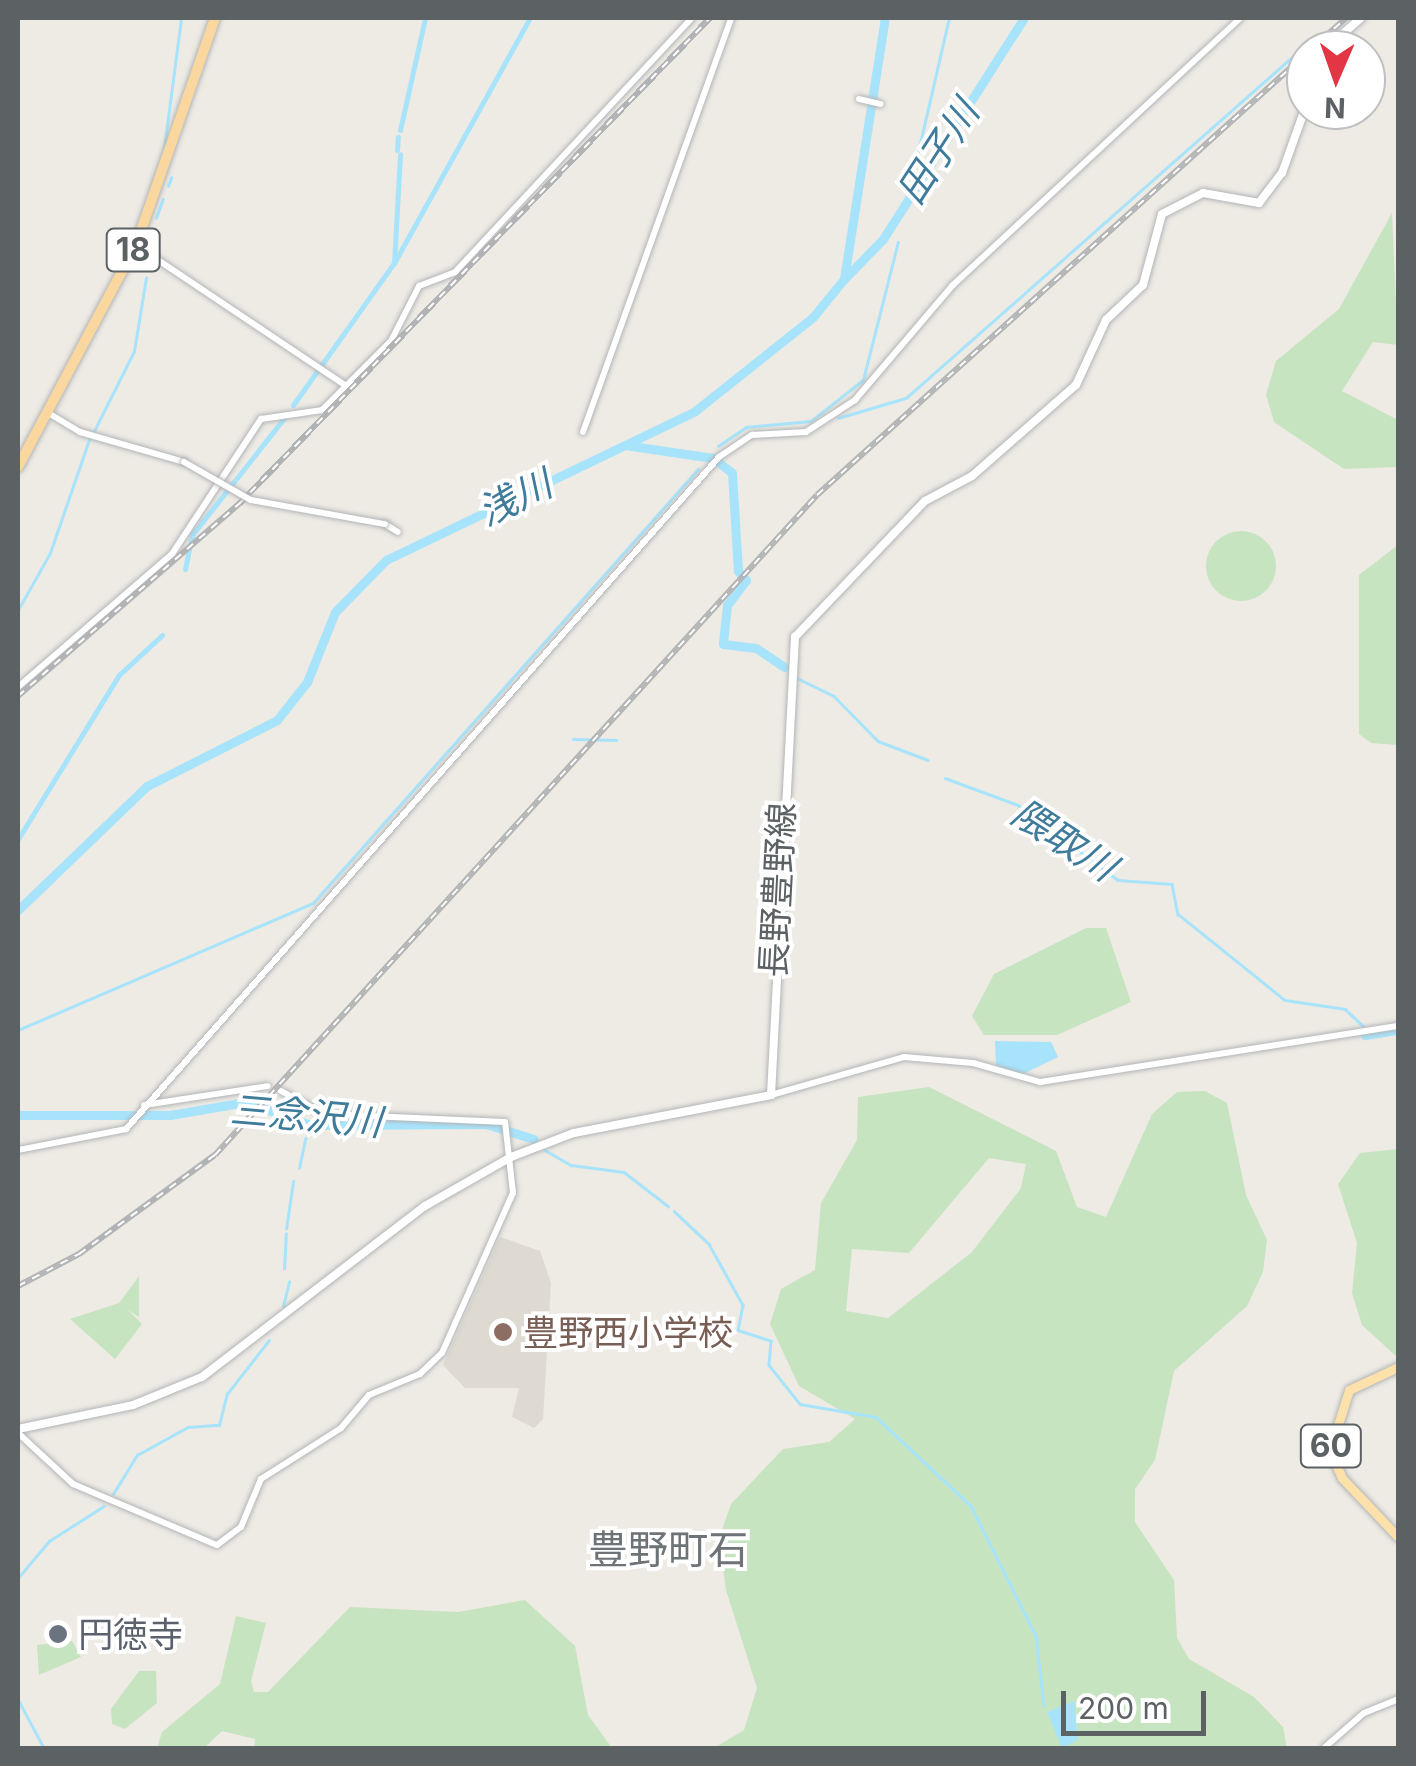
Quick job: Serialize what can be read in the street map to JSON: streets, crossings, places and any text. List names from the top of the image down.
{
  "streets": {
    "highway": ["18"],
    "main road": ["長野豊野線", "60"]
  },
  "districts": ["豊野町石"],
  "water": [
    "田子川",
    "浅川",
    "隈取川",
    "三念沢川"
  ],
  "places": ["豊野西小学校", "円徳寺"],
  "scale_bar": "200 m",
  "north": "bottom"
}
